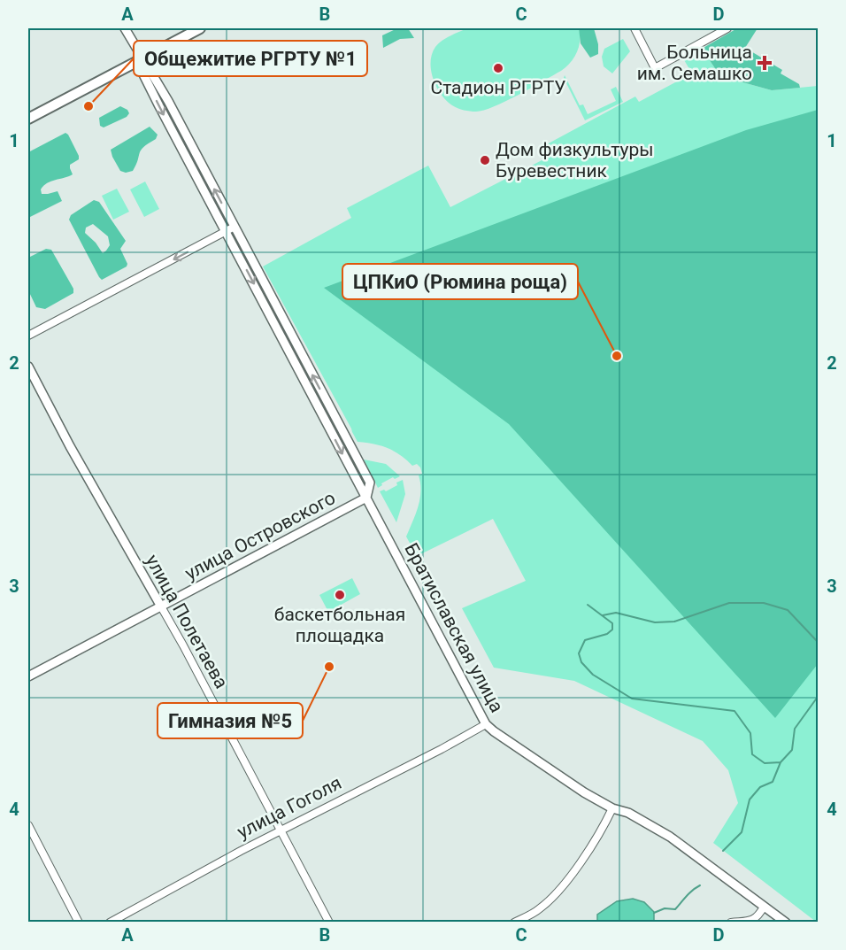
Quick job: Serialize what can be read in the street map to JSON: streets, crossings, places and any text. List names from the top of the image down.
{
  "streets": {
    "street": [
      "улица Островского",
      "улица Полетаева",
      "Братиславская улица",
      "улица Гоголя"
    ]
  },
  "crossings": [
    ["улица Островского", "улица Полетаева"],
    ["улица Островского", "Братиславская улица"],
    ["улица Полетаева", "улица Гоголя"],
    ["Братиславская улица", "улица Гоголя"]
  ],
  "places": {
    "health": ["Больница им. Семашко"],
    "other": [
      "Стадион РГРТУ",
      "Общежитие РГРТУ №1",
      "Дом физкультуры Буревестник",
      "ЦПКиО (Рюмина роща)",
      "баскетбольная площадка",
      "Гимназия №5"
    ]
  },
  "grid": {
    "columns": [
      "A",
      "B",
      "C",
      "D"
    ],
    "rows": [
      "1",
      "2",
      "3",
      "4"
    ]
  }
}
